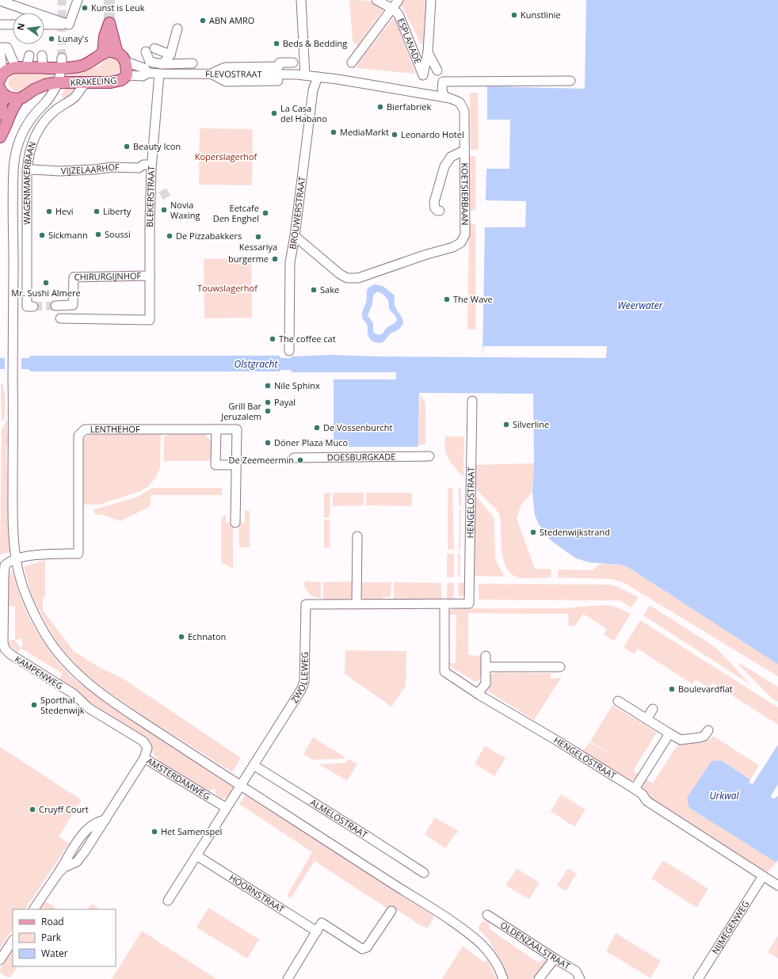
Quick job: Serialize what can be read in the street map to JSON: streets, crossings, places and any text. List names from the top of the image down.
{
  "streets": {
    "main road": ["KRAKELING"],
    "street": [
      "ESPLANADE",
      "FLEVOSTRAAT",
      "VIJZELAARHOF",
      "WAGENMAKERBAAN",
      "KOETSIERBAAN",
      "BLEKERSTRAAT",
      "BROUWERSTRAAT",
      "CHIRURGIJNHOF",
      "LENTHEHOF",
      "DOESBURGKADE",
      "HENGELOSTRAAT",
      "KAMPENWEG",
      "ZWOLLEWEG",
      "AMSTERDAMWEG",
      "ALMELOSTRAAT",
      "HOORNSTRAAT",
      "NIJMEGENWEG",
      "OLDENZAALSTRAAT"
    ]
  },
  "crossings": [
    ["FLEVOSTRAAT", "KRAKELING"],
    ["FLEVOSTRAAT", "KOETSIERBAAN"],
    ["FLEVOSTRAAT", "BLEKERSTRAAT"],
    ["FLEVOSTRAAT", "BROUWERSTRAAT"],
    ["KRAKELING", "WAGENMAKERBAAN"],
    ["VIJZELAARHOF", "WAGENMAKERBAAN"],
    ["VIJZELAARHOF", "BLEKERSTRAAT"],
    ["KOETSIERBAAN", "BROUWERSTRAAT"],
    ["BLEKERSTRAAT", "CHIRURGIJNHOF"],
    ["LENTHEHOF", "KAMPENWEG"],
    ["HENGELOSTRAAT", "ZWOLLEWEG"],
    ["HENGELOSTRAAT", "NIJMEGENWEG"],
    ["KAMPENWEG", "AMSTERDAMWEG"],
    ["ZWOLLEWEG", "ALMELOSTRAAT"]
  ],
  "water": ["Weerwater", "Olstgracht", "Urkwal"],
  "parks": ["Koperslagerhof", "Touwslagerhof"],
  "places": [
    "Kunst is Leuk",
    "Kunstlinie",
    "ABN AMRO",
    "Lunay's",
    "Beds & Bedding",
    "Bierfabriek",
    "La Casa del Habano",
    "MediaMarkt",
    "Leonardo Hotel",
    "Beauty Icon",
    "Novia Waxing",
    "Hevi",
    "Liberty",
    "Eetcafe Den Enghel",
    "Soussi",
    "Sickmann",
    "De Pizzabakkers",
    "Kessariya",
    "burgerme",
    "Mr. Sushi Almere",
    "Sake",
    "The Wave",
    "The coffee cat",
    "Nile Sphinx",
    "Payal",
    "Grill Bar Jeruzalem",
    "Silverline",
    "De Vossenburcht",
    "Döner Plaza Muco",
    "De Zeemeermin",
    "Stedenwijkstrand",
    "Echnaton",
    "Boulevardflat",
    "Sporthal Stedenwijk",
    "Cruyff Court",
    "Het Samenspel"
  ],
  "legend": ["Road", "Park", "Water"],
  "north": "left"
}
